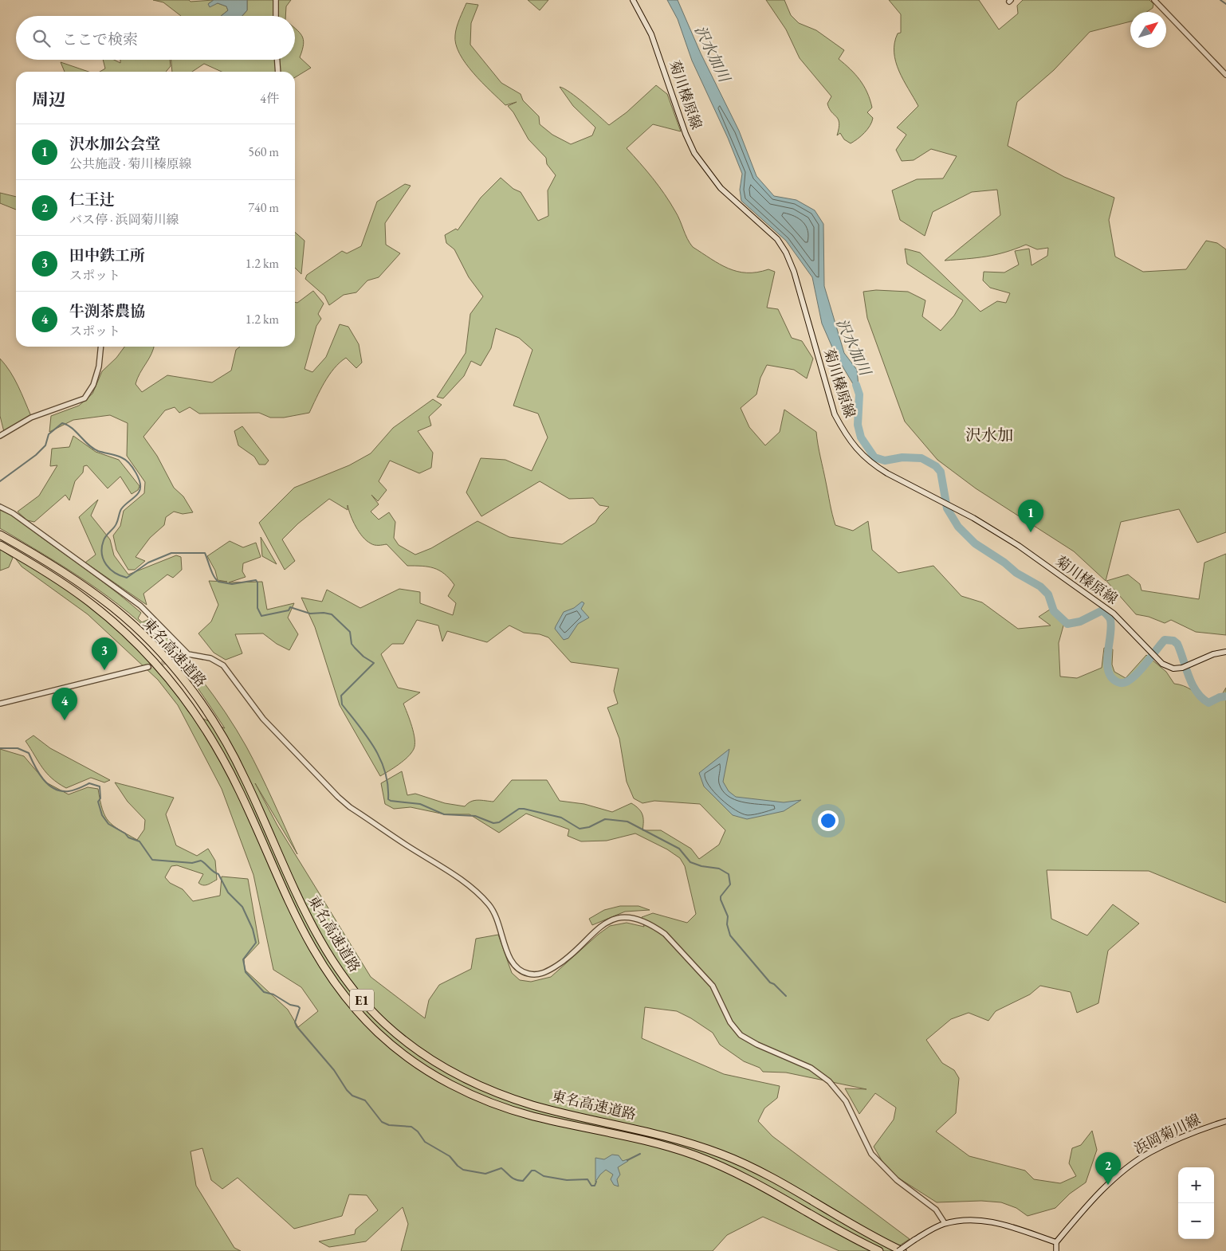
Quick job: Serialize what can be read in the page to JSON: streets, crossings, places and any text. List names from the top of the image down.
{
  "streets": {
    "highway": ["東名高速道路", "E1"],
    "main road": ["菊川榛原線", "浜岡菊川線"]
  },
  "districts": ["沢水加"],
  "water": ["沢水加川"],
  "north": "top right",
  "page": {
    "search": "ここで検索",
    "heading": ["周辺", "4件"],
    "list": [
      {
        "mark": "1",
        "name": "沢水加公会堂",
        "note": "公共施設 · 菊川榛原線",
        "value": "560 m"
      },
      {
        "mark": "2",
        "name": "仁王辻",
        "note": "バス停 · 浜岡菊川線",
        "value": "740 m"
      },
      {
        "mark": "3",
        "name": "田中鉄工所",
        "note": "スポット",
        "value": "1.2 km"
      },
      {
        "mark": "4",
        "name": "牛渕茶農協",
        "note": "スポット",
        "value": "1.2 km"
      }
    ],
    "pins": [
      "1",
      "3",
      "4",
      "2"
    ],
    "map_buttons": ["+", "−"]
  }
}
